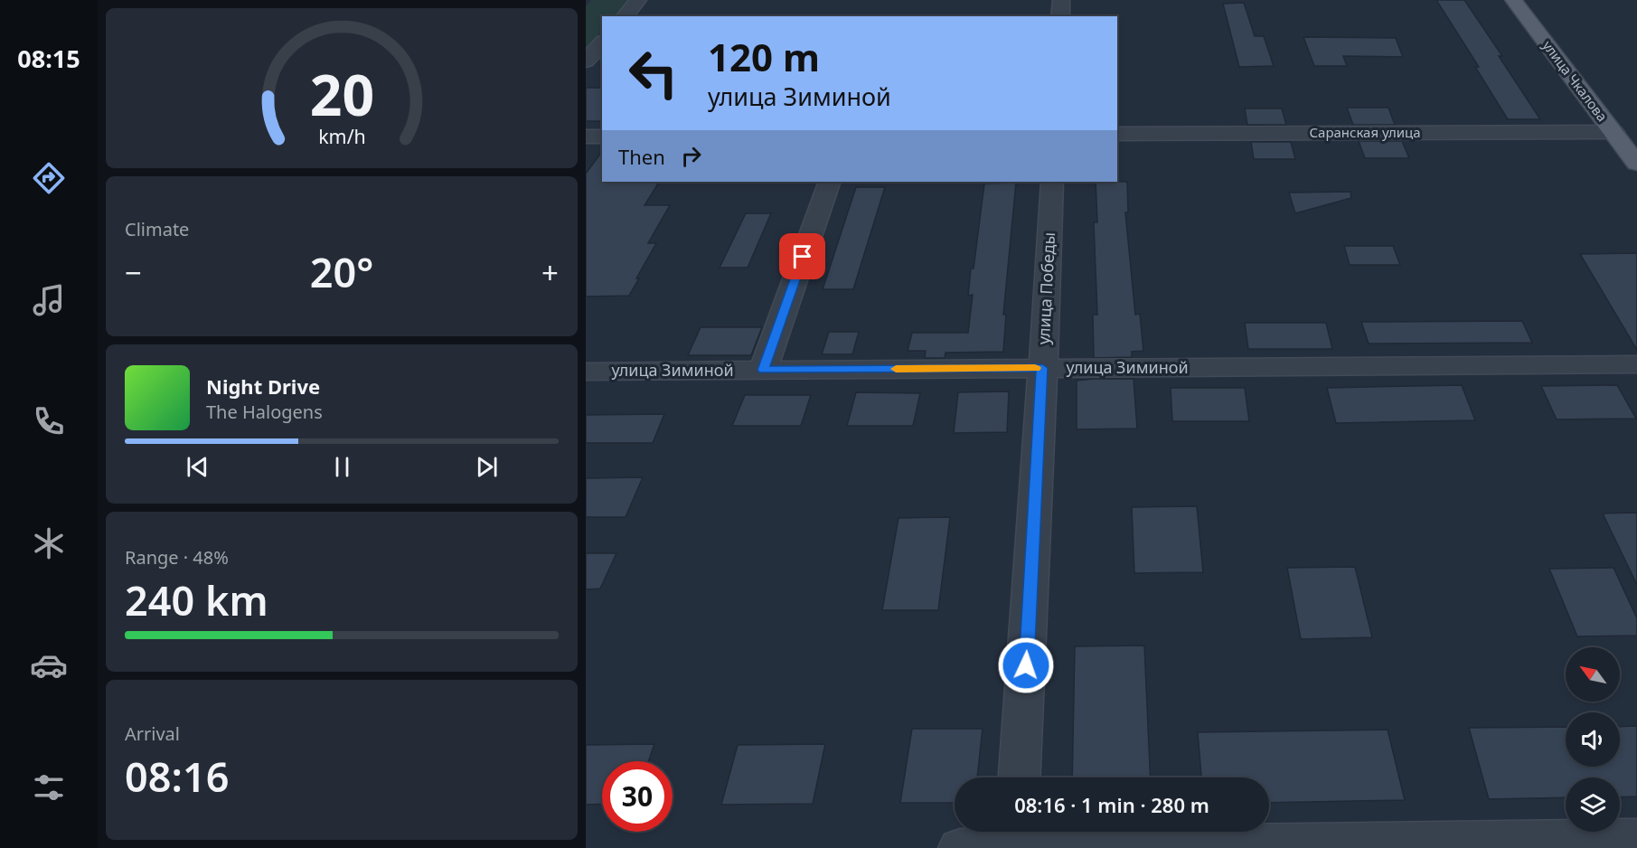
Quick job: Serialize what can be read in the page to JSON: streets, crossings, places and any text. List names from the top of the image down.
{
  "streets": {
    "main road": ["улица Чкалова"],
    "street": ["Саранская улица", "улица Победы", "улица Зиминой"]
  },
  "crossings": [
    ["улица Чкалова", "Саранская улица"],
    ["улица Победы", "улица Зиминой"]
  ],
  "north": "top left",
  "page": {
    "tabs": "08:15",
    "turn": ["120 m", "улица Зиминой"],
    "then": "Then",
    "tile": [
      "Climate",
      ["Range · 48%", "240 km"],
      ["Arrival", "08:16"]
    ],
    "heat": ["−", "20°", "+"],
    "song": ["Night Drive", "The Halogens"],
    "limit": "30",
    "trip": "08:16 · 1 min · 280 m",
    "gauge": ["20", "km/h"]
  }
}
